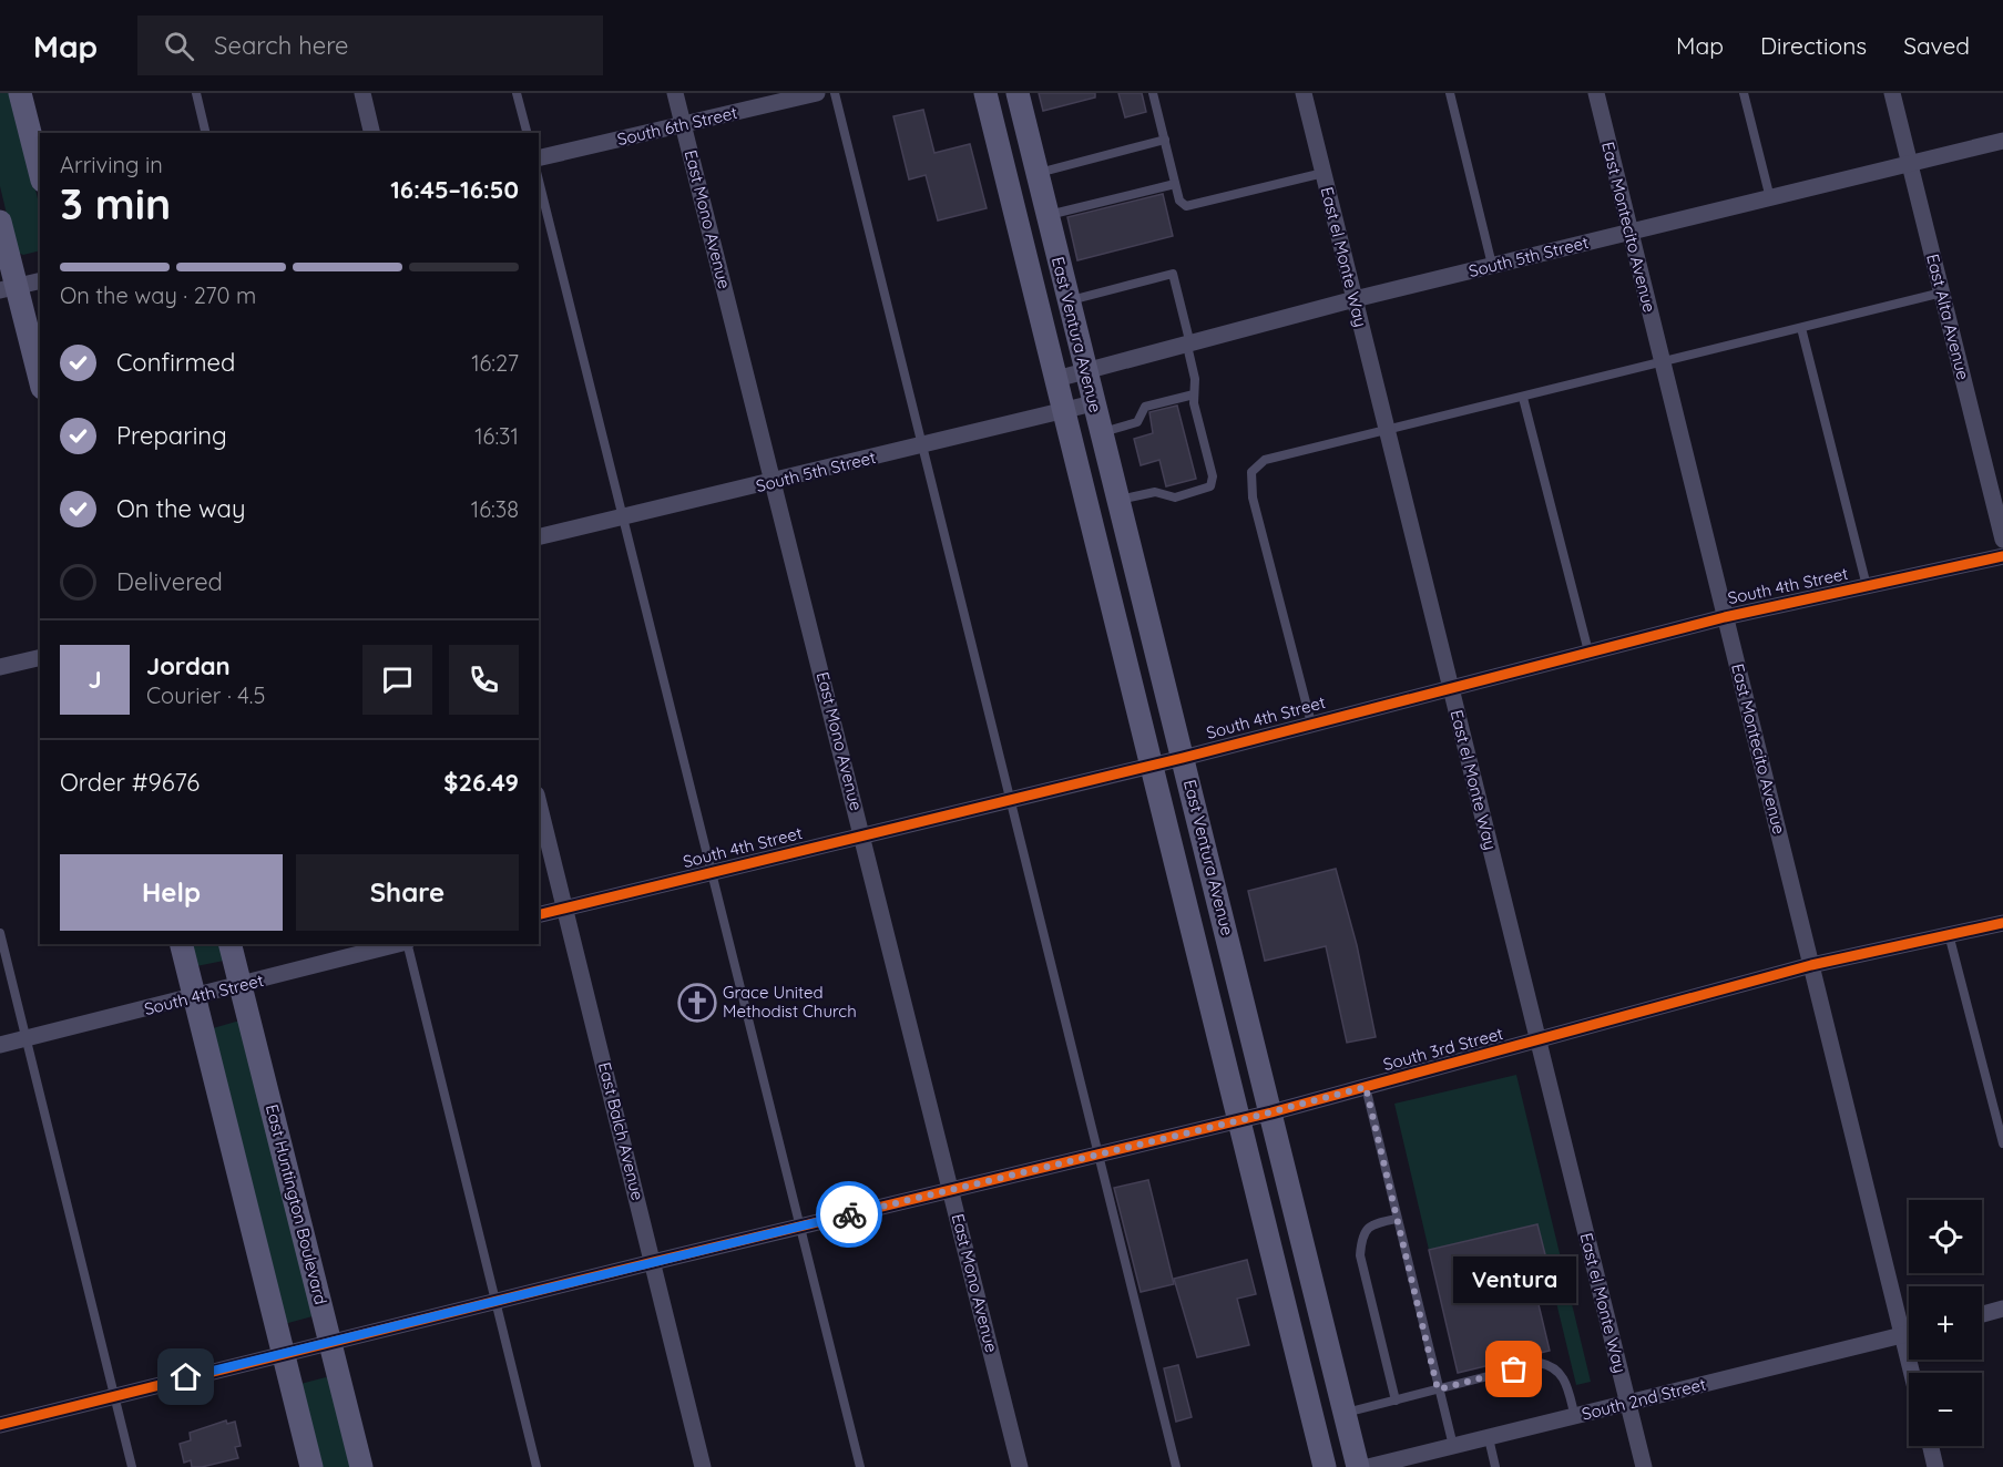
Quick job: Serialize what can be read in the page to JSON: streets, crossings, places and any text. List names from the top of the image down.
{
  "streets": {
    "main road": ["East Ventura Avenue", "East Huntington Boulevard"],
    "street": [
      "South 6th Street",
      "East Mono Avenue",
      "East Montecito Avenue",
      "East el Monte Way",
      "South 5th Street",
      "East Alta Avenue",
      "South 4th Street",
      "South 3rd Street",
      "East Balch Avenue",
      "South 2nd Street"
    ]
  },
  "crossings": [
    ["South 6th Street", "East Mono Avenue"],
    ["East Mono Avenue", "South 5th Street"],
    ["East Mono Avenue", "South 4th Street"],
    ["East Mono Avenue", "South 3rd Street"],
    ["East Montecito Avenue", "South 5th Street"],
    ["East Montecito Avenue", "South 4th Street"],
    ["East Montecito Avenue", "South 3rd Street"],
    ["East Montecito Avenue", "South 2nd Street"],
    ["East el Monte Way", "South 5th Street"],
    ["East el Monte Way", "South 4th Street"],
    ["East el Monte Way", "South 3rd Street"],
    ["East el Monte Way", "South 2nd Street"],
    ["South 5th Street", "East Alta Avenue"],
    ["South 5th Street", "East Ventura Avenue"],
    ["East Ventura Avenue", "South 4th Street"],
    ["East Ventura Avenue", "South 3rd Street"],
    ["South 4th Street", "East Balch Avenue"],
    ["South 4th Street", "East Huntington Boulevard"],
    ["South 3rd Street", "East Balch Avenue"],
    ["South 3rd Street", "East Huntington Boulevard"]
  ],
  "places": {
    "church": ["Grace United Methodist Church"],
    "other": ["Ventura"]
  },
  "page": {
    "header": "Map",
    "search": "Search here",
    "nav": ["Map", "Directions", "Saved"],
    "heading": ["3 min", "Arriving in", "16:45–16:50"],
    "panel": [
      "Jordan",
      "Courier · 4.5",
      "Order #9676",
      "$26.49"
    ],
    "bar": "On the way · 270 m",
    "list": [
      ["Confirmed", "16:27"],
      ["Preparing", "16:31"],
      ["On the way", "16:38"],
      "Delivered"
    ],
    "round": "J",
    "buttons": ["Help", "Share"],
    "map_buttons": ["+", "−"],
    "bubble": "Ventura"
  }
}
